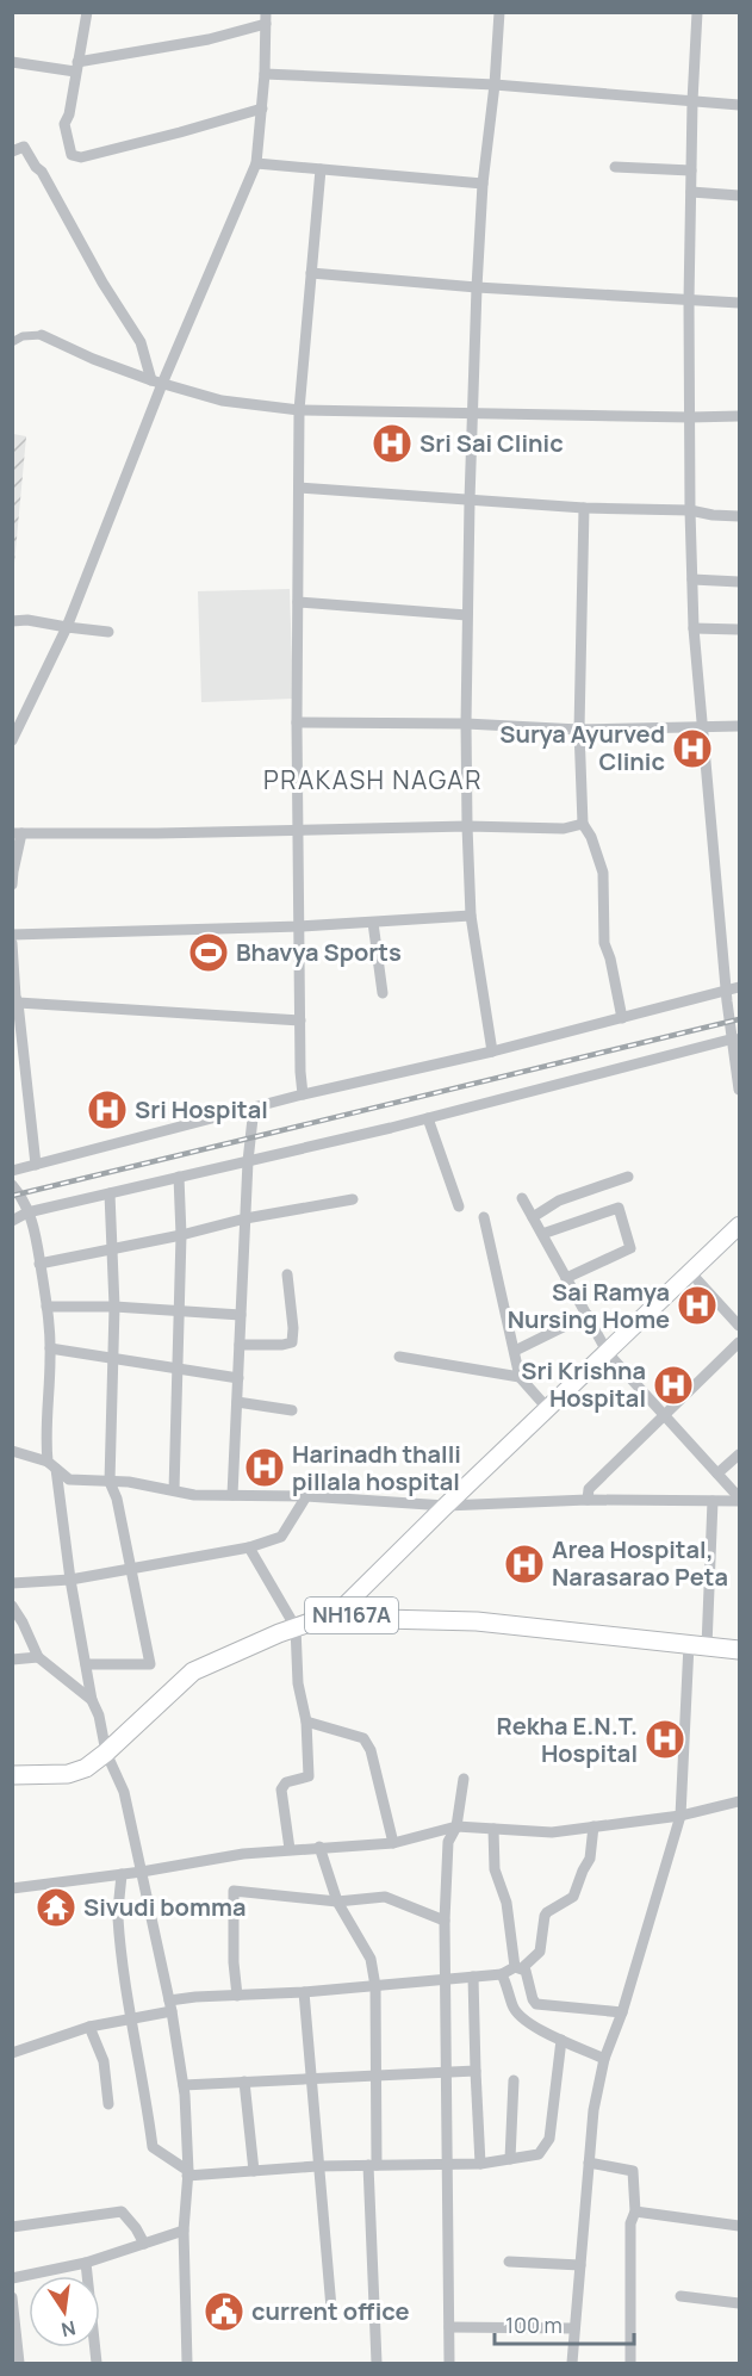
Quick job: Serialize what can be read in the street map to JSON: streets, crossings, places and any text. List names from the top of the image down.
{
  "streets": {
    "highway": ["NH167A"]
  },
  "districts": ["PRAKASH NAGAR"],
  "places": {
    "hospital": [
      "Sri Sai Clinic",
      "Surya Ayurved Clinic",
      "Sri Hospital",
      "Sai Ramya Nursing Home",
      "Sri Krishna Hospital",
      "Harinadh thalli pillala hospital",
      "Area Hospital, Narasarao Peta",
      "Rekha E.N.T. Hospital"
    ],
    "sports": ["Bhavya Sports"],
    "temple": ["Sivudi bomma"],
    "public building": ["current office"]
  },
  "scale_bar": "100 m",
  "north": "bottom"
}
